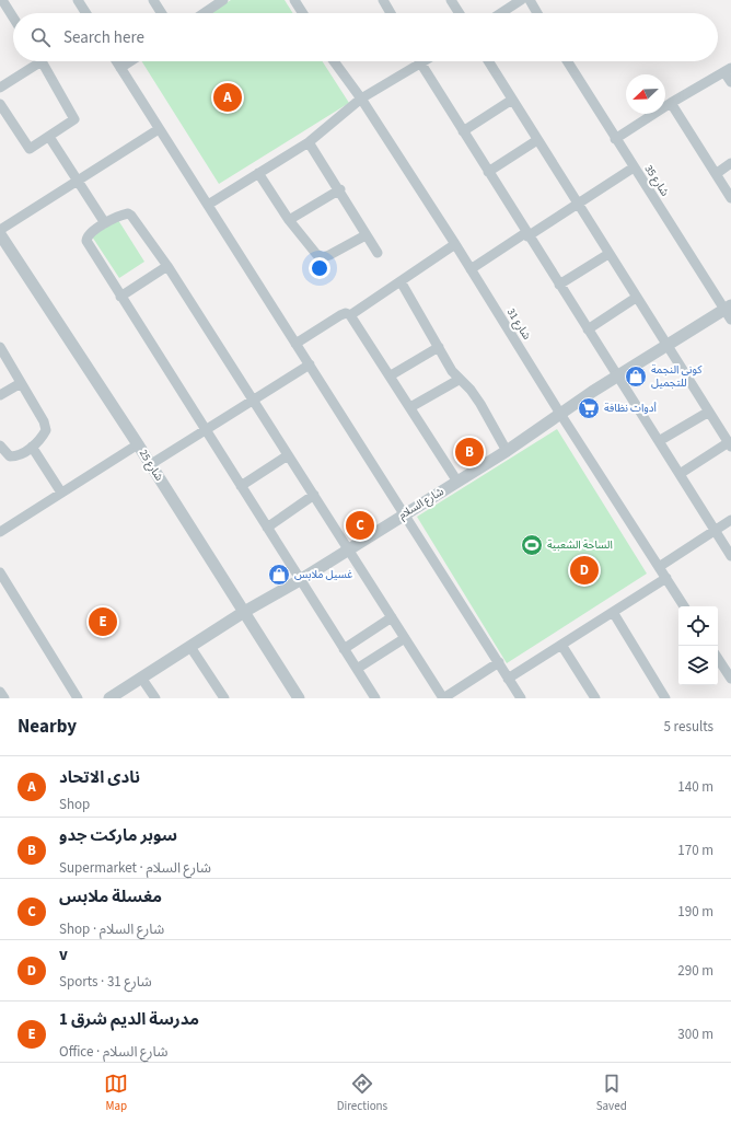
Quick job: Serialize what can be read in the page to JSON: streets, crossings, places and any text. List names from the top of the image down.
{
  "streets": {
    "street": [
      "شارع 35",
      "شارع 31",
      "شارع 25",
      "شارع السلام"
    ]
  },
  "crossings": [
    ["شارع 35", "شارع السلام"],
    ["شارع 31", "شارع السلام"],
    ["شارع 25", "شارع السلام"]
  ],
  "places": {
    "shop": ["كوني النجمة للتجميل", "غسيل ملابس"],
    "supermarket": ["أدوات نظافة"],
    "sports": ["الساحة الشعبية"]
  },
  "north": "bottom left",
  "page": {
    "search": "Search here",
    "pins": [
      "A",
      "B",
      "C",
      "D",
      "E"
    ],
    "heading": ["Nearby", "5 results"],
    "list": [
      {
        "mark": "A",
        "name": "نادى الاتحاد",
        "note": "Shop",
        "value": "140 m"
      },
      {
        "mark": "B",
        "name": "سوبر ماركت جدو",
        "note": "Supermarket · شارع السلام",
        "value": "170 m"
      },
      {
        "mark": "C",
        "name": "مغسلة ملابس",
        "note": "Shop · شارع السلام",
        "value": "190 m"
      },
      {
        "mark": "D",
        "name": "v",
        "note": "Sports · شارع 31",
        "value": "290 m"
      },
      {
        "mark": "E",
        "name": "مدرسة الديم شرق 1",
        "note": "Office · شارع السلام",
        "value": "300 m"
      }
    ],
    "nav": ["Map", "Directions", "Saved"]
  }
}
